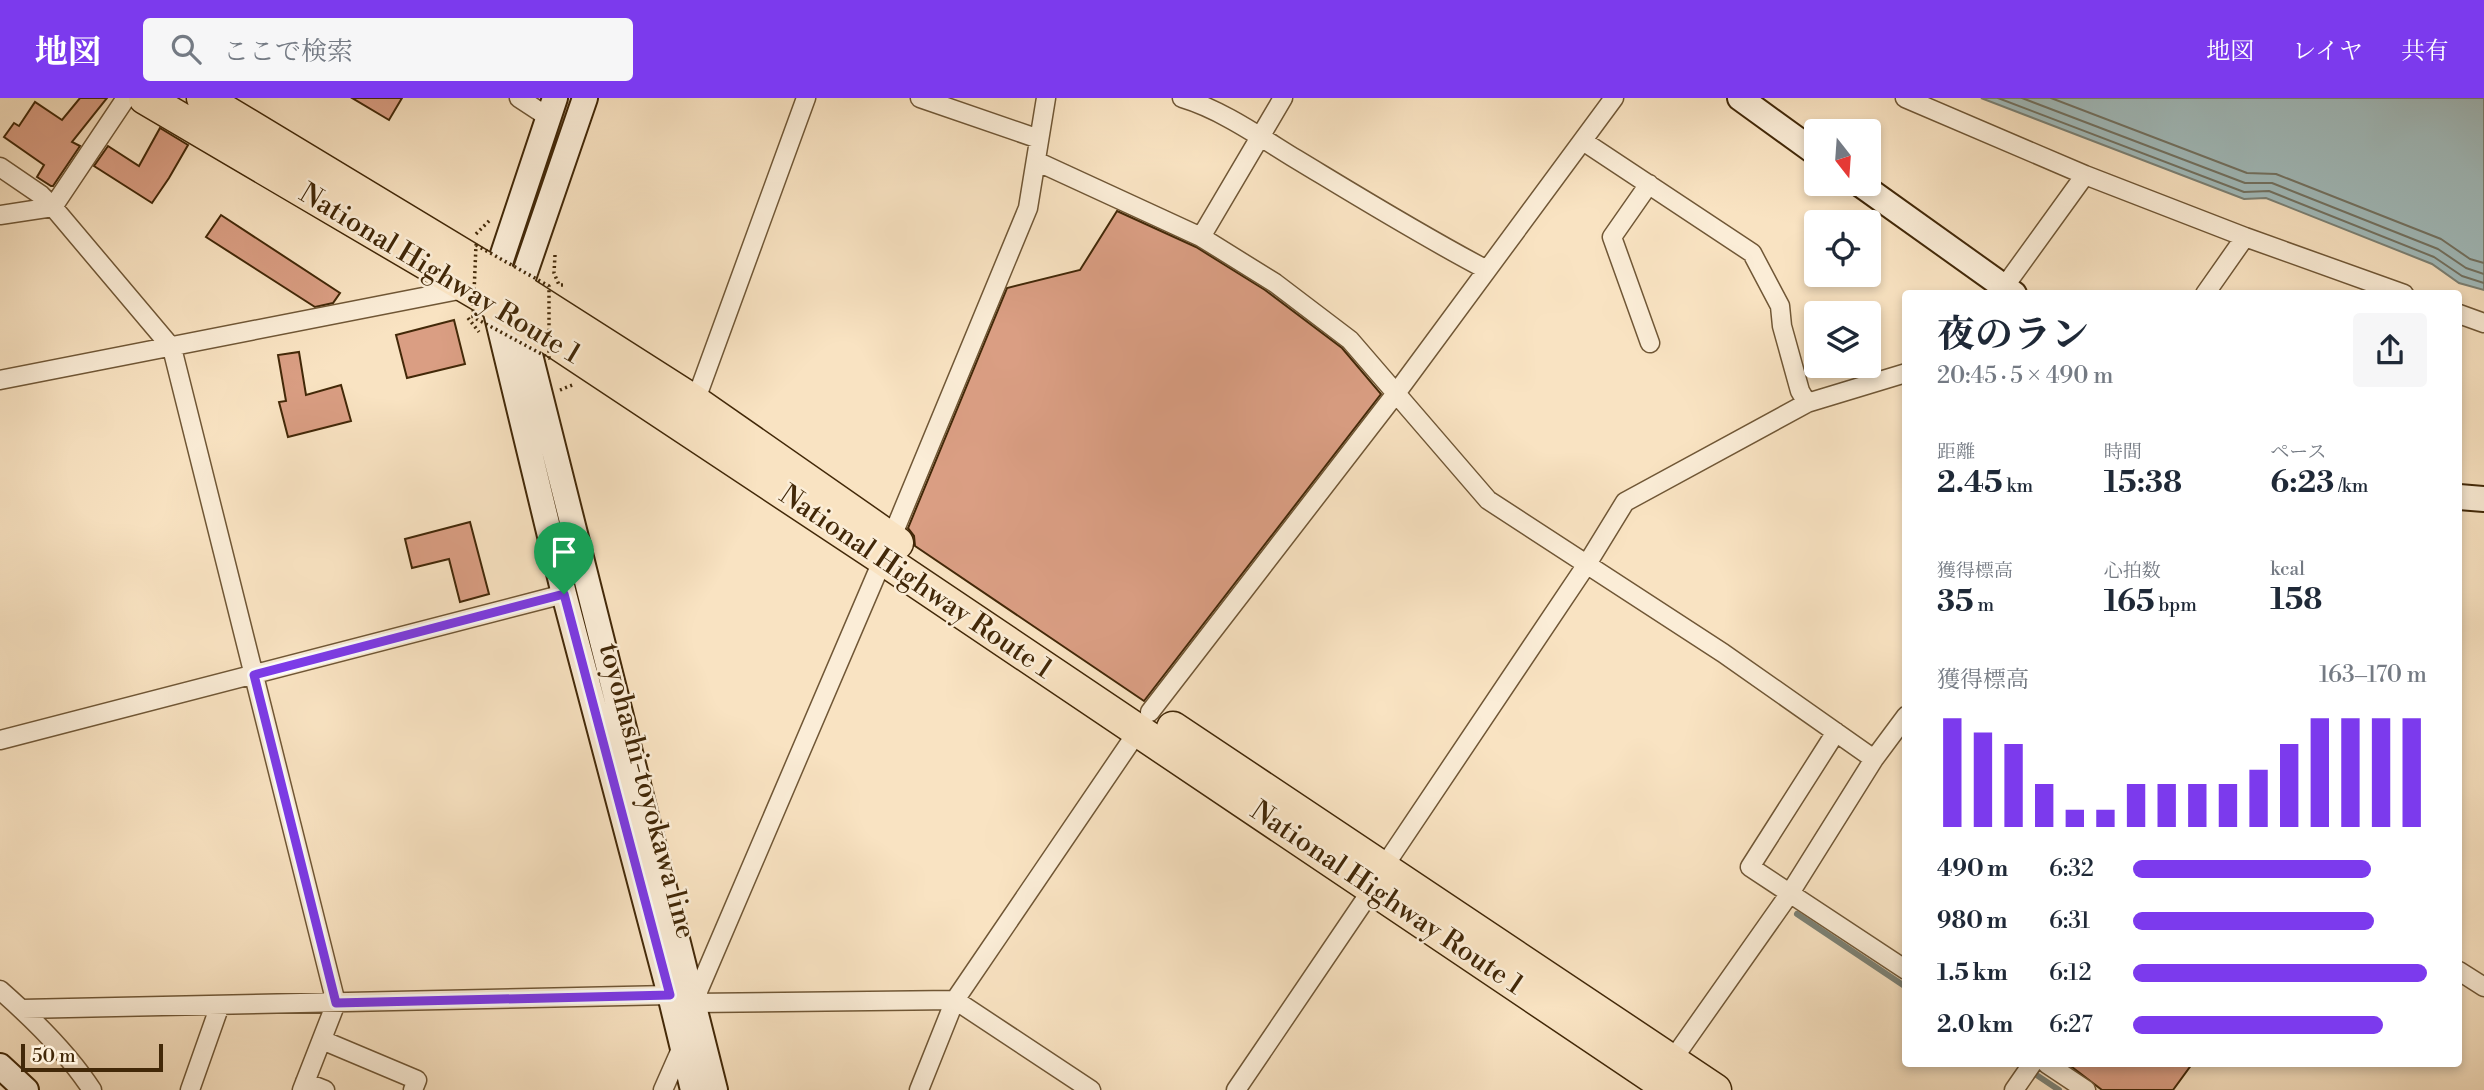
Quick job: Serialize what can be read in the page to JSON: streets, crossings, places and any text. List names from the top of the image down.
{
  "streets": {
    "highway": ["National Highway Route 1"],
    "main road": ["toyohashi-toyokawa line"]
  },
  "crossings": [
    ["National Highway Route 1", "toyohashi-toyokawa line"]
  ],
  "scale_bar": "50 m",
  "north": "bottom",
  "page": {
    "header": "地図",
    "search": "ここで検索",
    "nav": ["地図", "レイヤ", "共有"],
    "heading": ["夜のラン", "20:45 · 5 × 490 m"],
    "stats": [
      ["距離", "2.45 km"],
      ["時間", "15:38"],
      ["ペース", "6:23 /km"],
      ["獲得標高", "35 m"],
      ["心拍数", "165 bpm"],
      ["kcal", "158"]
    ],
    "chart": ["獲得標高", "163–170 m"],
    "list": [
      {
        "name": "490 m",
        "note": "6:32"
      },
      {
        "name": "980 m",
        "note": "6:31"
      },
      {
        "name": "1.5 km",
        "note": "6:12"
      },
      {
        "name": "2.0 km",
        "note": "6:27"
      }
    ],
    "scale": "50 m"
  }
}
